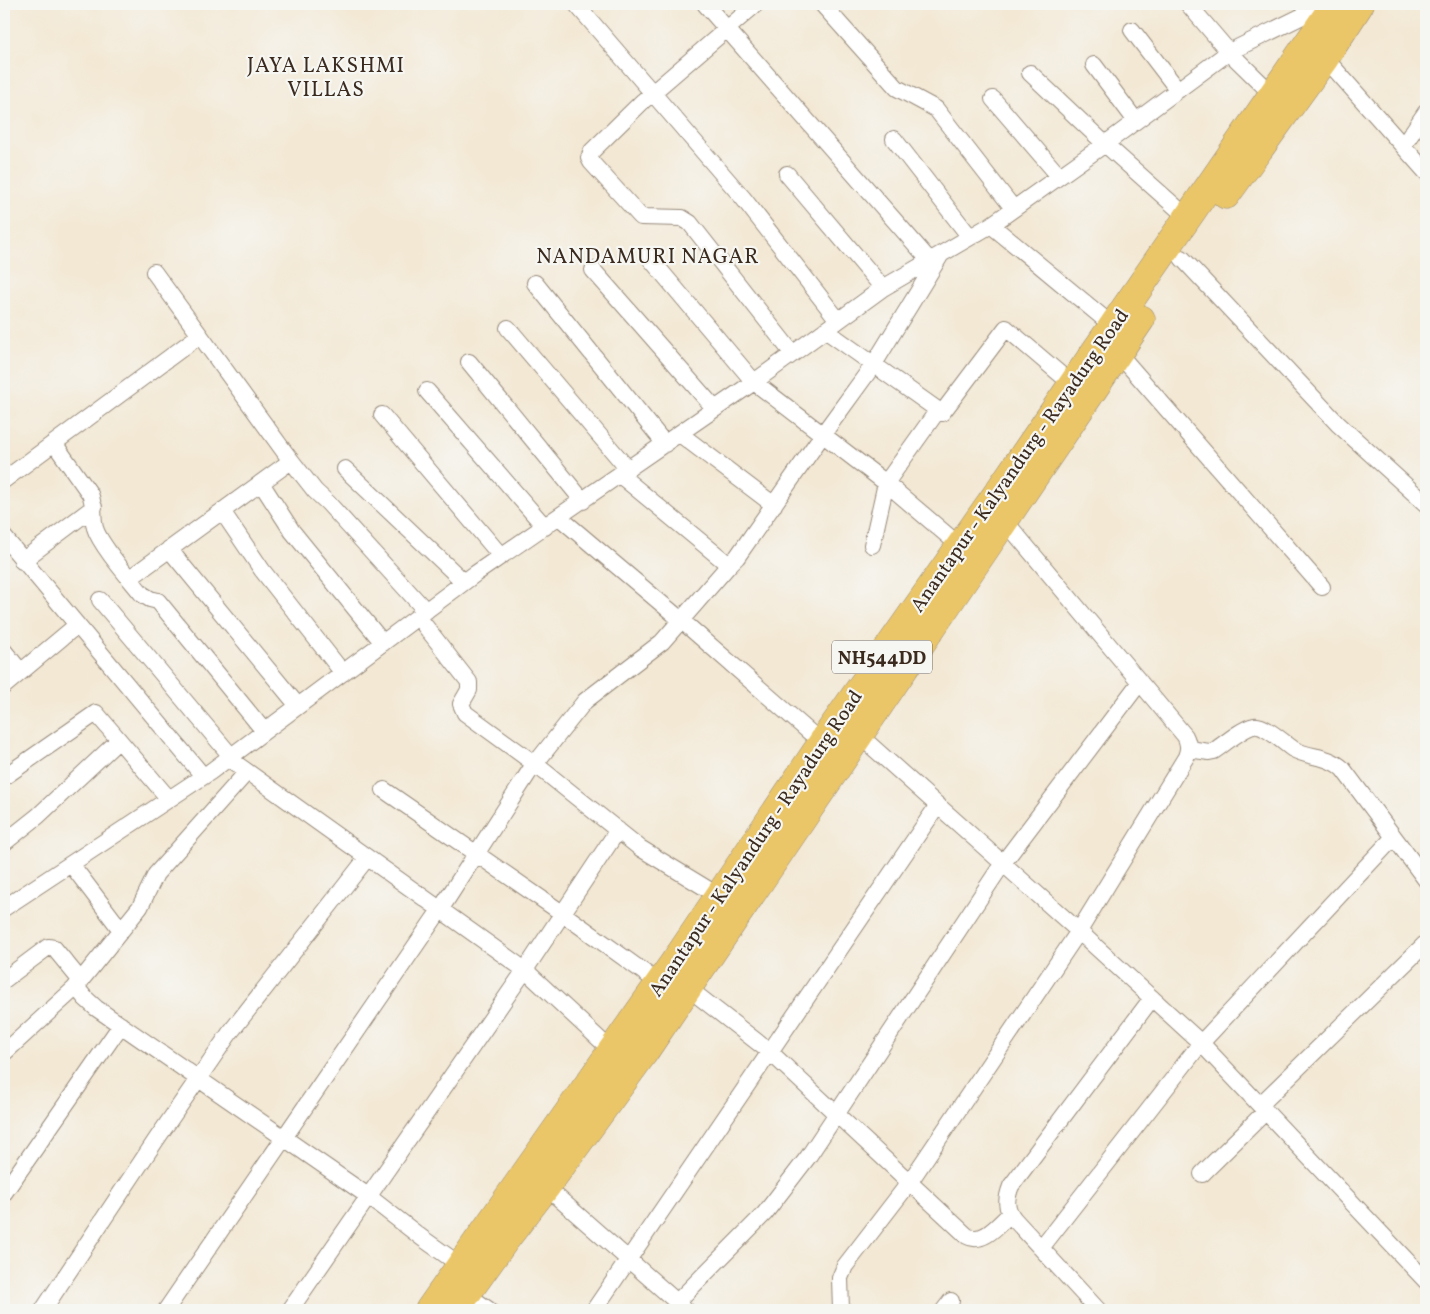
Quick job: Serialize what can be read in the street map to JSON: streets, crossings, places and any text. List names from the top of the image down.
{
  "streets": {
    "highway": ["Anantapur - Kalyandurg - Rayadurg Road", "NH544DD"]
  },
  "districts": ["JAYA LAKSHMI VILLAS", "NANDAMURI NAGAR"]
}
